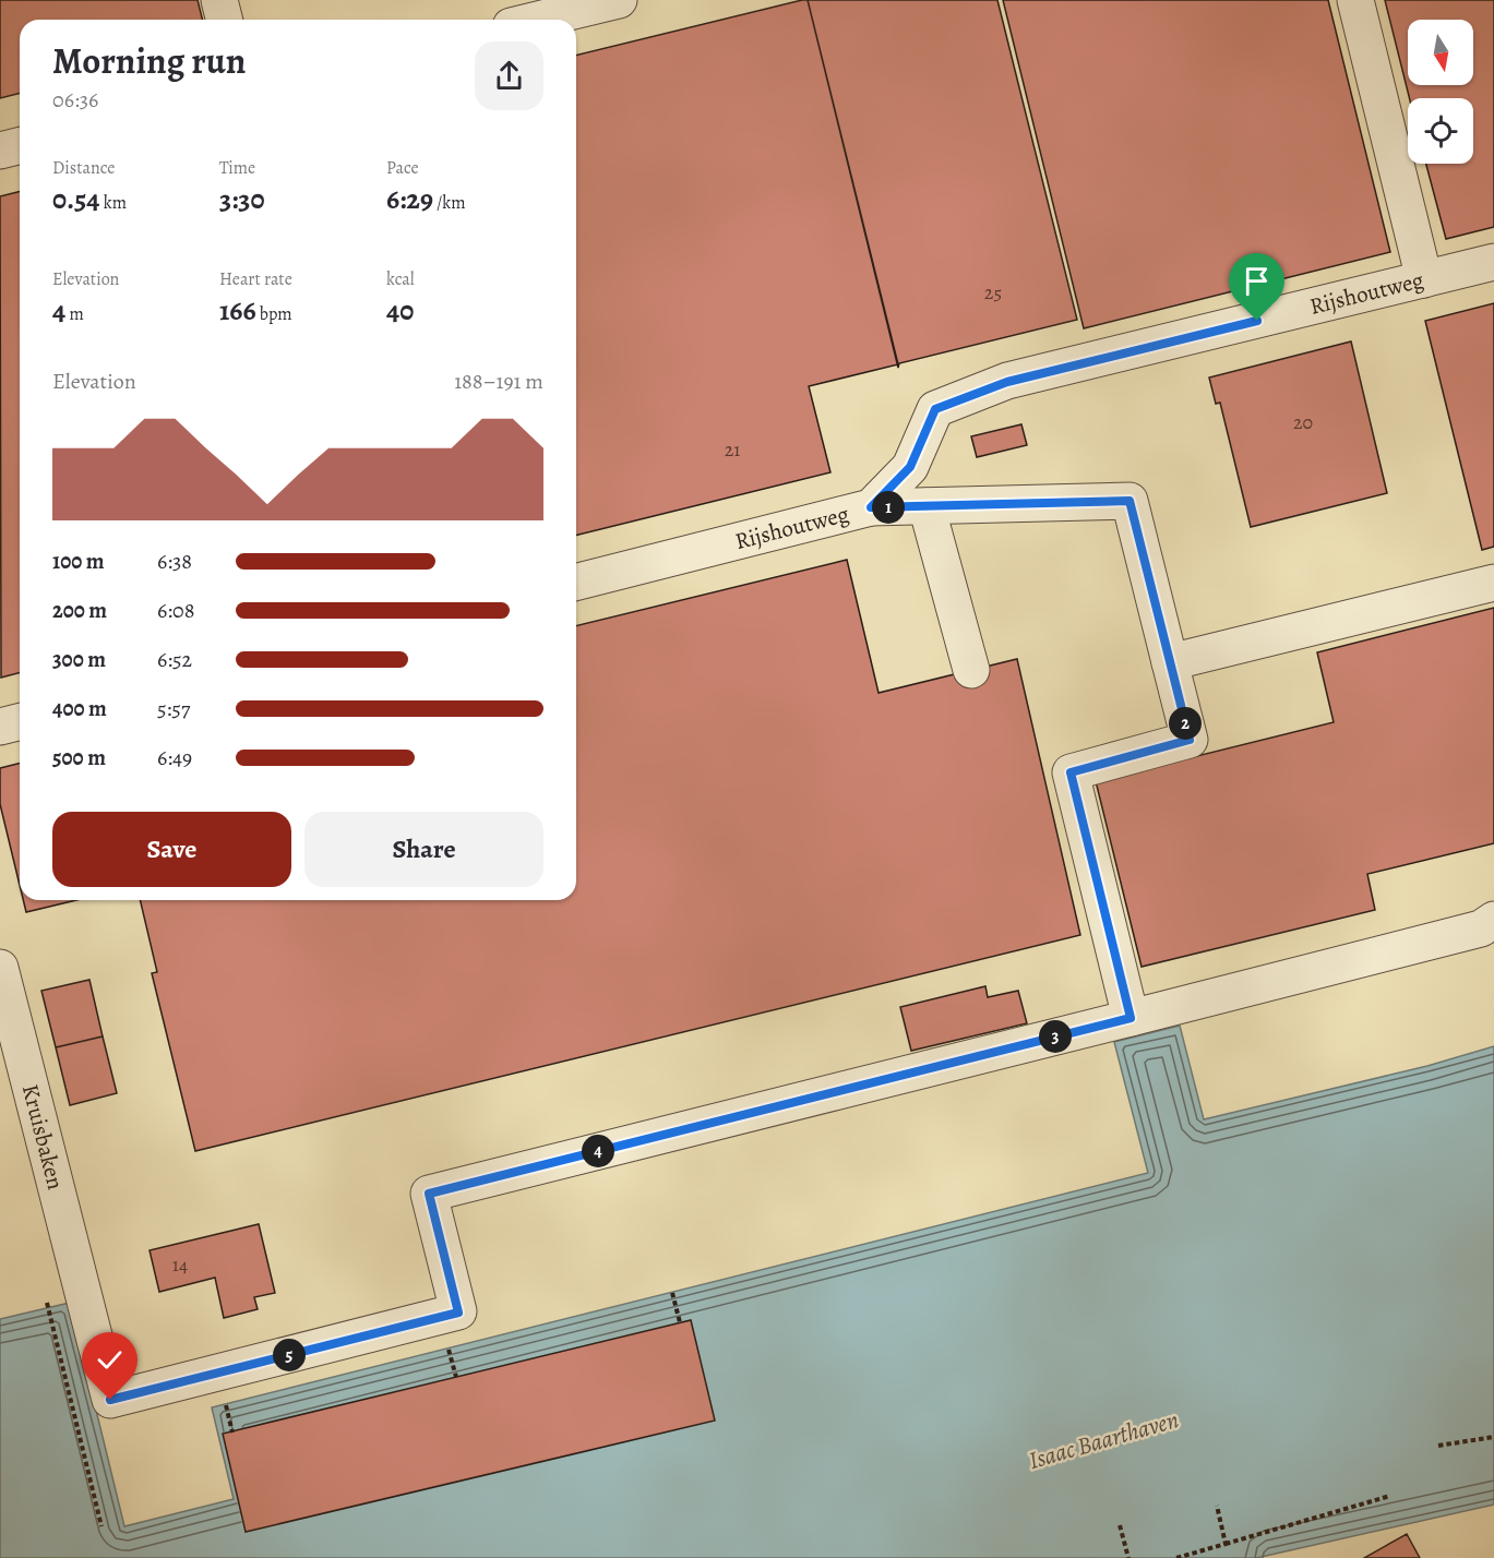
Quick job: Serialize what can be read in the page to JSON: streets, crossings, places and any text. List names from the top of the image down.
{
  "streets": {
    "street": ["Rijshoutweg", "Kruisbaken"]
  },
  "water": ["Isaac Baarthaven"],
  "house_numbers": [
    "25",
    "20",
    "21",
    "14"
  ],
  "north": "bottom",
  "page": {
    "heading": ["Morning run", "06:36"],
    "stats": [
      ["Distance", "0.54 km"],
      ["Time", "3:30"],
      ["Pace", "6:29 /km"],
      ["Elevation", "4 m"],
      ["Heart rate", "166 bpm"],
      ["kcal", "40"]
    ],
    "chart": ["Elevation", "188–191 m"],
    "pins": [
      "1",
      "2",
      "3",
      "4",
      "5"
    ],
    "list": [
      {
        "name": "100 m",
        "note": "6:38"
      },
      {
        "name": "200 m",
        "note": "6:08"
      },
      {
        "name": "300 m",
        "note": "6:52"
      },
      {
        "name": "400 m",
        "note": "5:57"
      },
      {
        "name": "500 m",
        "note": "6:49"
      }
    ],
    "buttons": ["Save", "Share"]
  }
}
